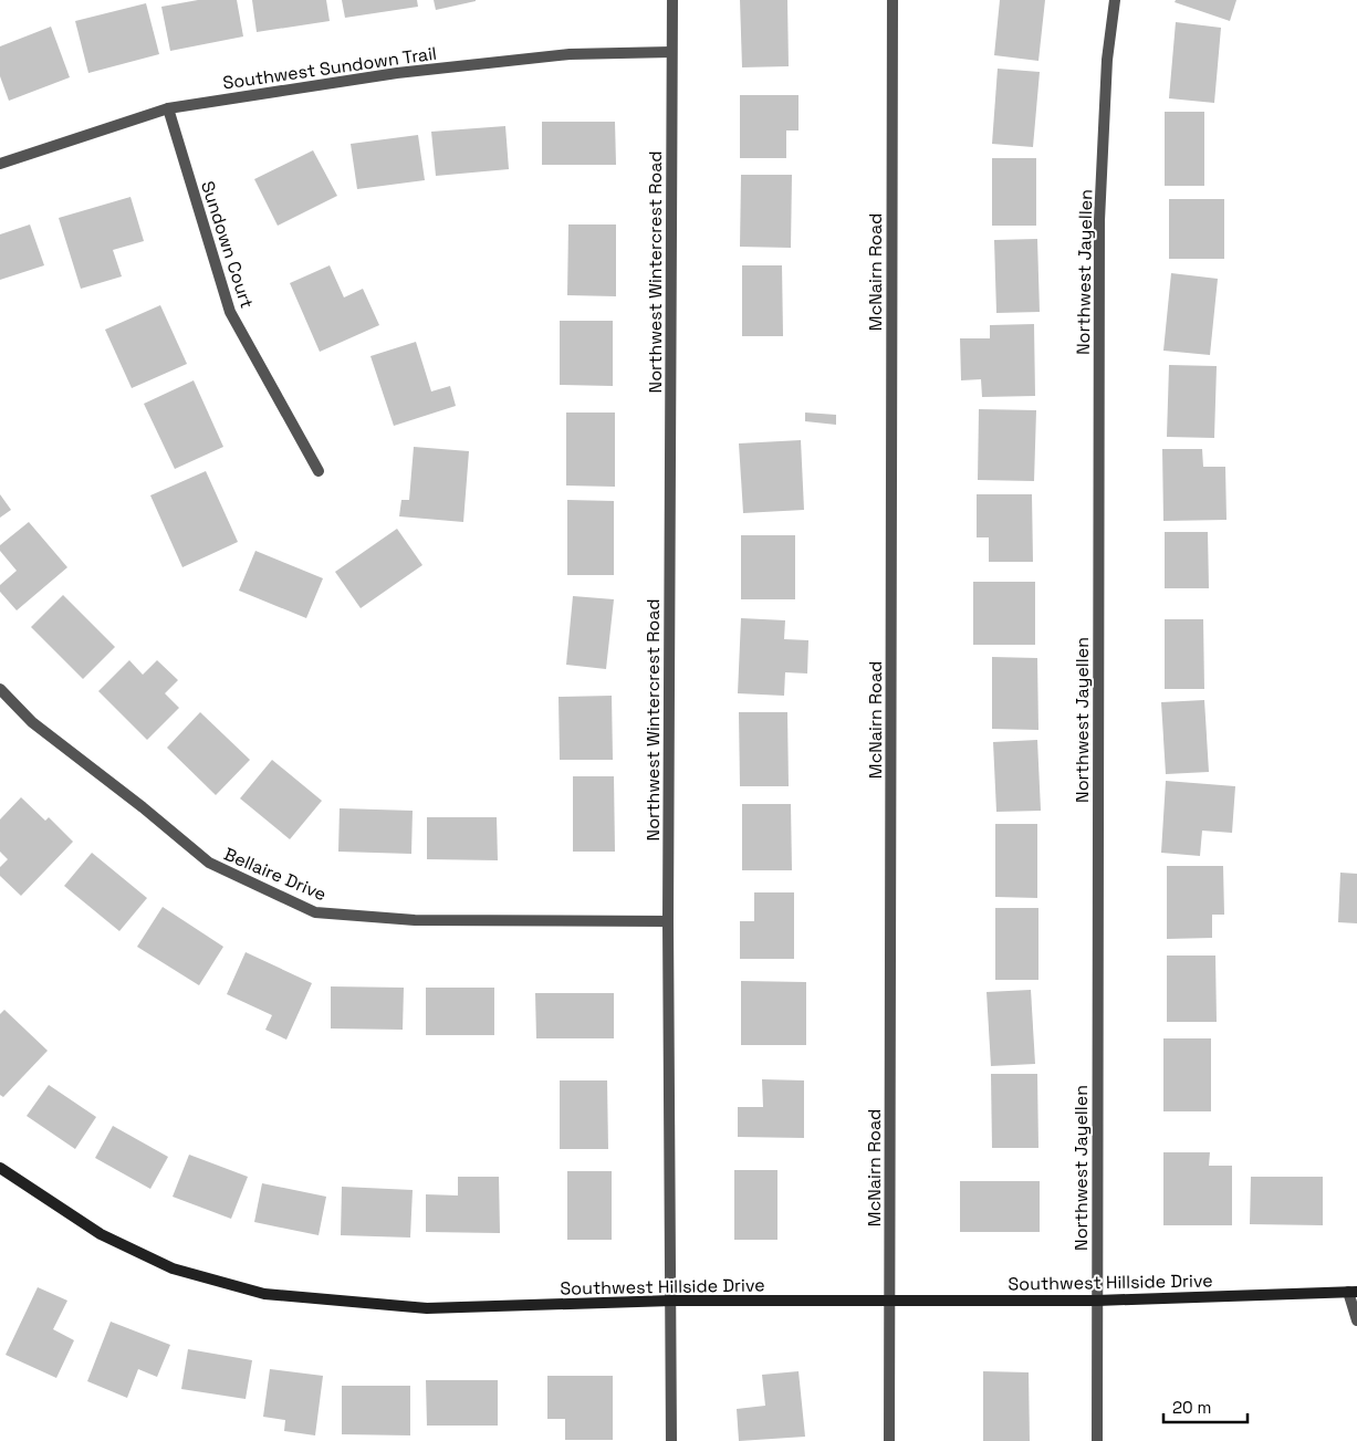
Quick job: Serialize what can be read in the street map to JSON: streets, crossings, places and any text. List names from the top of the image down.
{
  "streets": {
    "street": [
      "Southwest Sundown Trail",
      "Sundown Court",
      "Northwest Wintercrest Road",
      "McNairn Road",
      "Northwest Jayellen",
      "Bellaire Drive",
      "Southwest Hillside Drive"
    ]
  },
  "crossings": [
    ["Southwest Sundown Trail", "Sundown Court"],
    ["Southwest Sundown Trail", "Northwest Wintercrest Road"],
    ["Northwest Wintercrest Road", "Bellaire Drive"],
    ["Northwest Wintercrest Road", "Southwest Hillside Drive"],
    ["McNairn Road", "Southwest Hillside Drive"],
    ["Northwest Jayellen", "Southwest Hillside Drive"]
  ],
  "scale_bar": "20 m"
}
